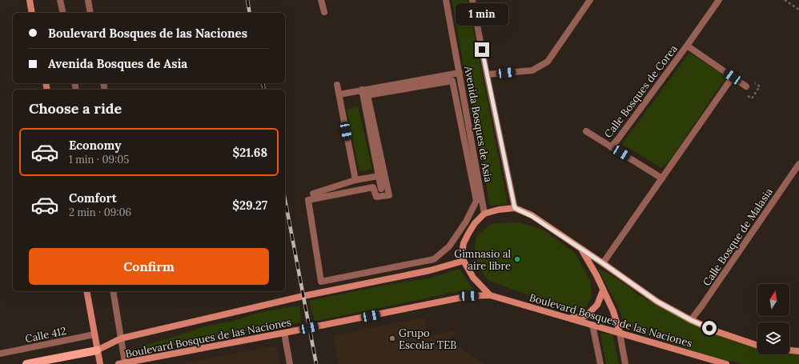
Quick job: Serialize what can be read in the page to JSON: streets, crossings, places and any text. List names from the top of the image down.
{
  "streets": {
    "street": [
      "Calle Bosques de Corea",
      "Avenida Bosques de Asia",
      "Calle Bosque de Malasia",
      "Boulevard Bosques de las Naciones",
      "Calle 412"
    ]
  },
  "crossings": [
    ["Avenida Bosques de Asia", "Boulevard Bosques de las Naciones"],
    ["Calle Bosque de Malasia", "Boulevard Bosques de las Naciones"]
  ],
  "places": ["Gimnasio al aire libre", "Grupo Escolar TEB"],
  "north": "top",
  "page": {
    "bubble": "1 min",
    "banner": ["Boulevard Bosques de las Naciones", "Avenida Bosques de Asia"],
    "heading": "Choose a ride",
    "list": [
      {
        "name": "Economy",
        "note": "1 min · 09:05",
        "value": "$21.68"
      },
      {
        "name": "Comfort",
        "note": "2 min · 09:06",
        "value": "$29.27"
      }
    ],
    "buttons": "Confirm"
  }
}
